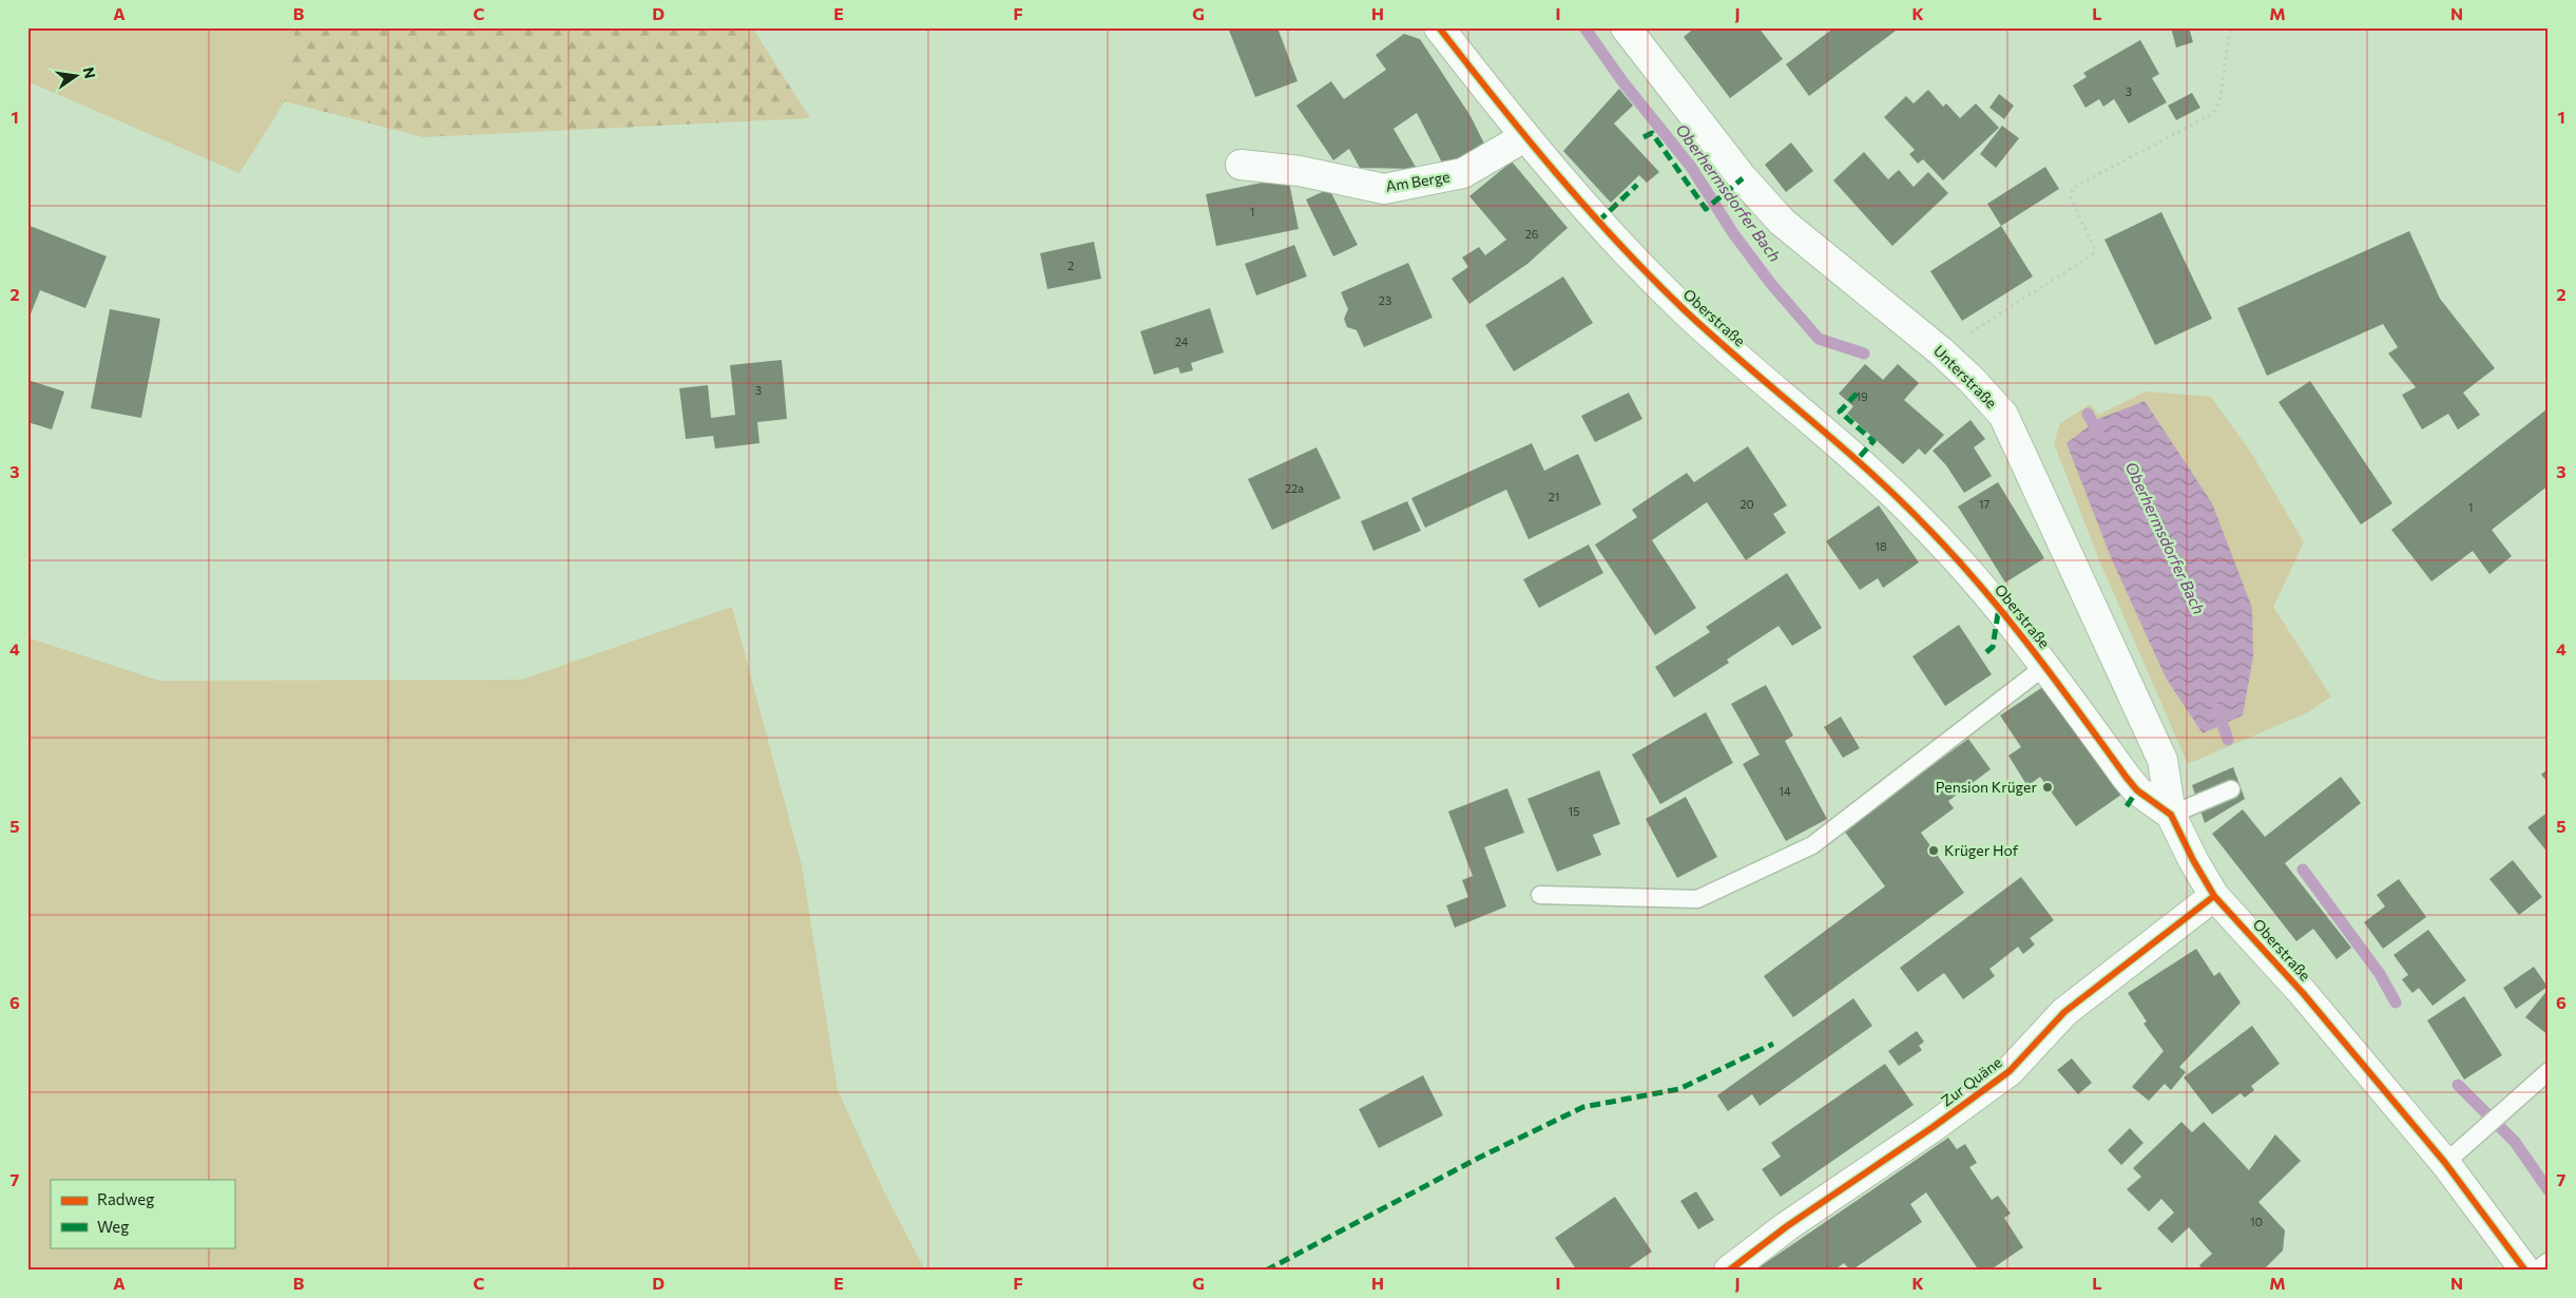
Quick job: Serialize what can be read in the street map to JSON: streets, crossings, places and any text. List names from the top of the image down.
{
  "streets": {
    "street": [
      "Am Berge",
      "Oberstraße",
      "Unterstraße",
      "Zur Quäne"
    ]
  },
  "crossings": [
    ["Am Berge", "Oberstraße"],
    ["Oberstraße", "Unterstraße"],
    ["Oberstraße", "Zur Quäne"]
  ],
  "water": ["Oberhermsdorfer Bach"],
  "places": ["Pension Krüger", "Krüger Hof"],
  "house_numbers": [
    "3",
    "1",
    "26",
    "2",
    "23",
    "24",
    "3",
    "19",
    "22a",
    "21",
    "20",
    "17",
    "1",
    "18",
    "14",
    "15",
    "10"
  ],
  "legend": ["Radweg", "Weg"],
  "north": "right",
  "grid": {
    "columns": [
      "A",
      "B",
      "C",
      "D",
      "E",
      "F",
      "G",
      "H",
      "I",
      "J",
      "K",
      "L",
      "M",
      "N"
    ],
    "rows": [
      "1",
      "2",
      "3",
      "4",
      "5",
      "6",
      "7"
    ]
  }
}
